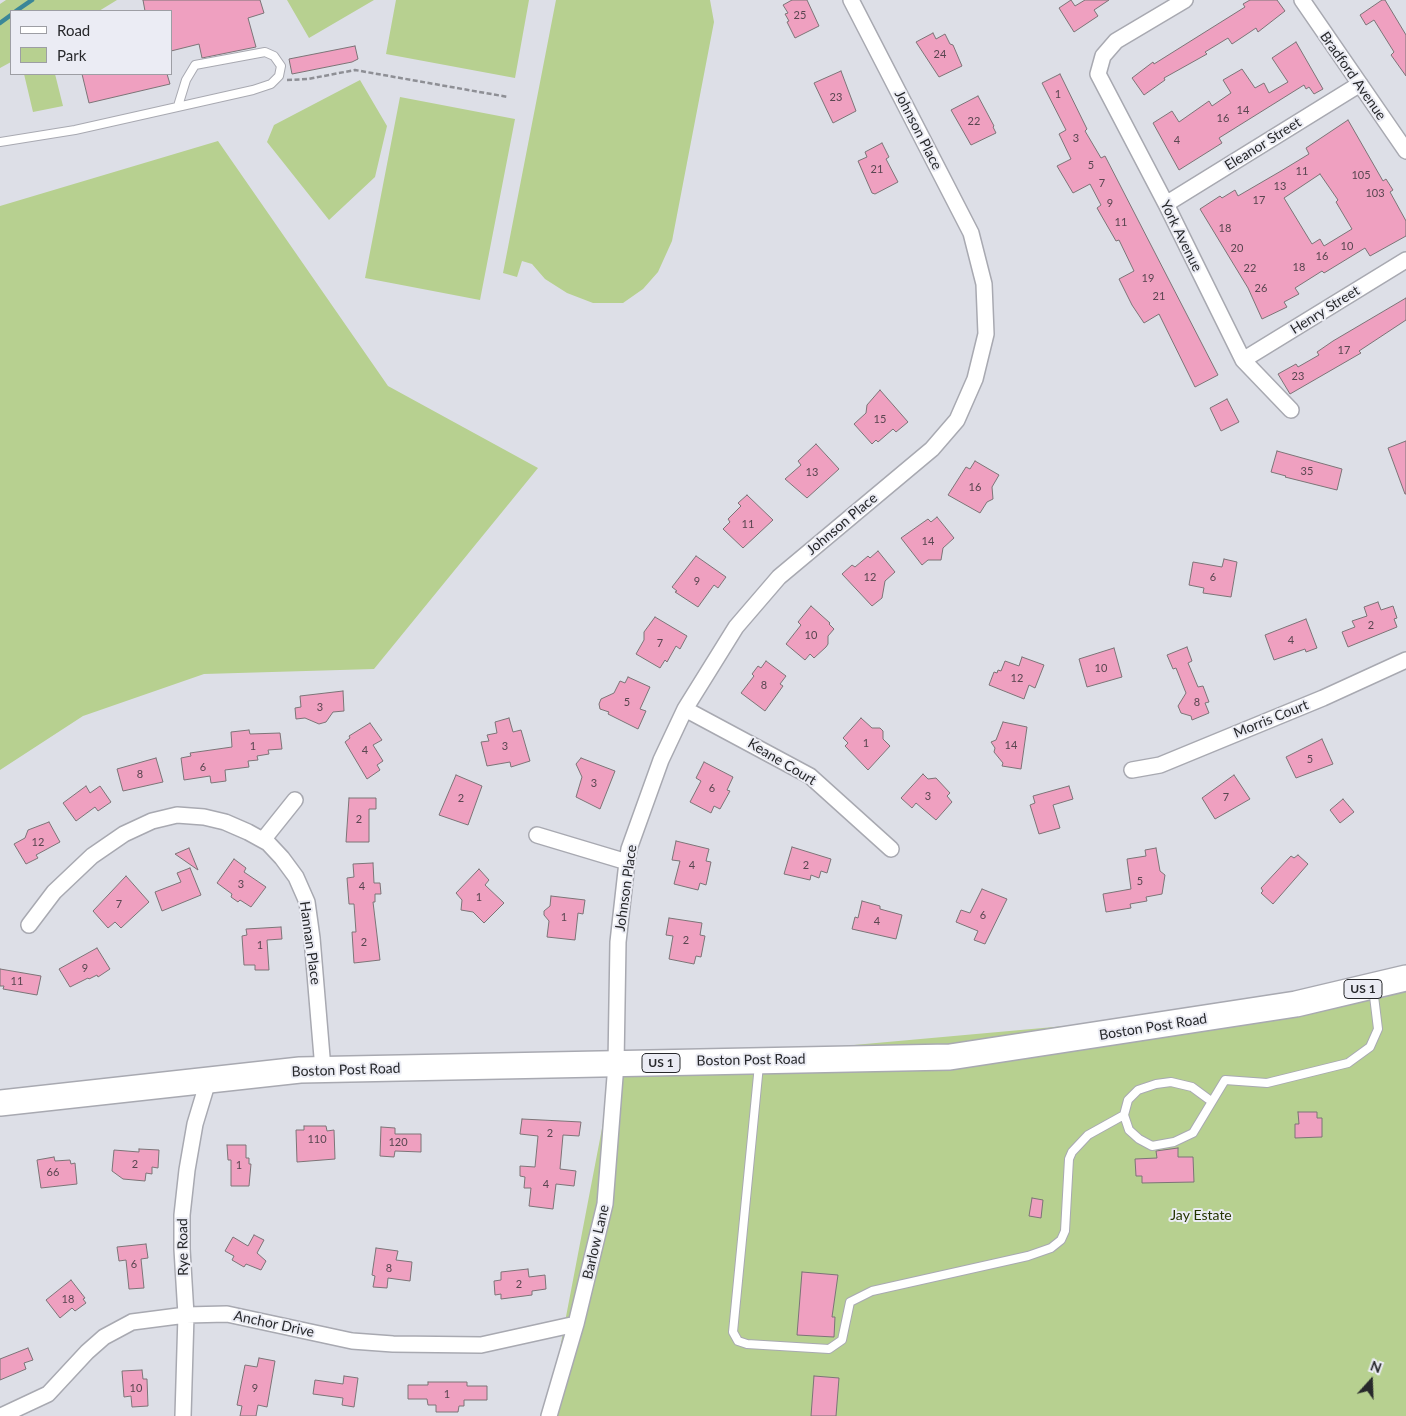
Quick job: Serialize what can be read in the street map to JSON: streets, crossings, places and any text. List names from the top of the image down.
{
  "streets": {
    "main road": ["US 1", "Boston Post Road"],
    "street": [
      "Bradford Avenue",
      "Johnson Place",
      "Eleanor Street",
      "York Avenue",
      "Henry Street",
      "Morris Court",
      "Keane Court",
      "Hannan Place",
      "Barlow Lane",
      "Rye Road",
      "Anchor Drive"
    ]
  },
  "crossings": [
    ["Bradford Avenue", "Eleanor Street"],
    ["Johnson Place", "Keane Court"],
    ["Johnson Place", "Boston Post Road"],
    ["Johnson Place", "Barlow Lane"],
    ["Eleanor Street", "York Avenue"],
    ["York Avenue", "Henry Street"],
    ["Hannan Place", "Boston Post Road"],
    ["Boston Post Road", "Barlow Lane"],
    ["Boston Post Road", "Rye Road"],
    ["Barlow Lane", "Anchor Drive"],
    ["Rye Road", "Anchor Drive"]
  ],
  "parks": ["Jay Estate"],
  "house_numbers": [
    "25",
    "24",
    "1",
    "23",
    "14",
    "16",
    "22",
    "3",
    "4",
    "5",
    "21",
    "11",
    "105",
    "7",
    "13",
    "103",
    "17",
    "9",
    "11",
    "18",
    "10",
    "20",
    "16",
    "18",
    "22",
    "19",
    "26",
    "21",
    "17",
    "23",
    "15",
    "35",
    "13",
    "16",
    "11",
    "14",
    "12",
    "6",
    "9",
    "2",
    "10",
    "4",
    "7",
    "10",
    "12",
    "8",
    "5",
    "8",
    "3",
    "1",
    "14",
    "1",
    "3",
    "4",
    "5",
    "6",
    "8",
    "3",
    "6",
    "3",
    "7",
    "2",
    "2",
    "12",
    "4",
    "2",
    "5",
    "3",
    "4",
    "1",
    "7",
    "6",
    "1",
    "4",
    "2",
    "2",
    "1",
    "9",
    "11",
    "2",
    "110",
    "120",
    "2",
    "1",
    "66",
    "4",
    "6",
    "8",
    "2",
    "18",
    "10",
    "9",
    "1"
  ],
  "legend": ["Road", "Park"],
  "north": "top"
}
